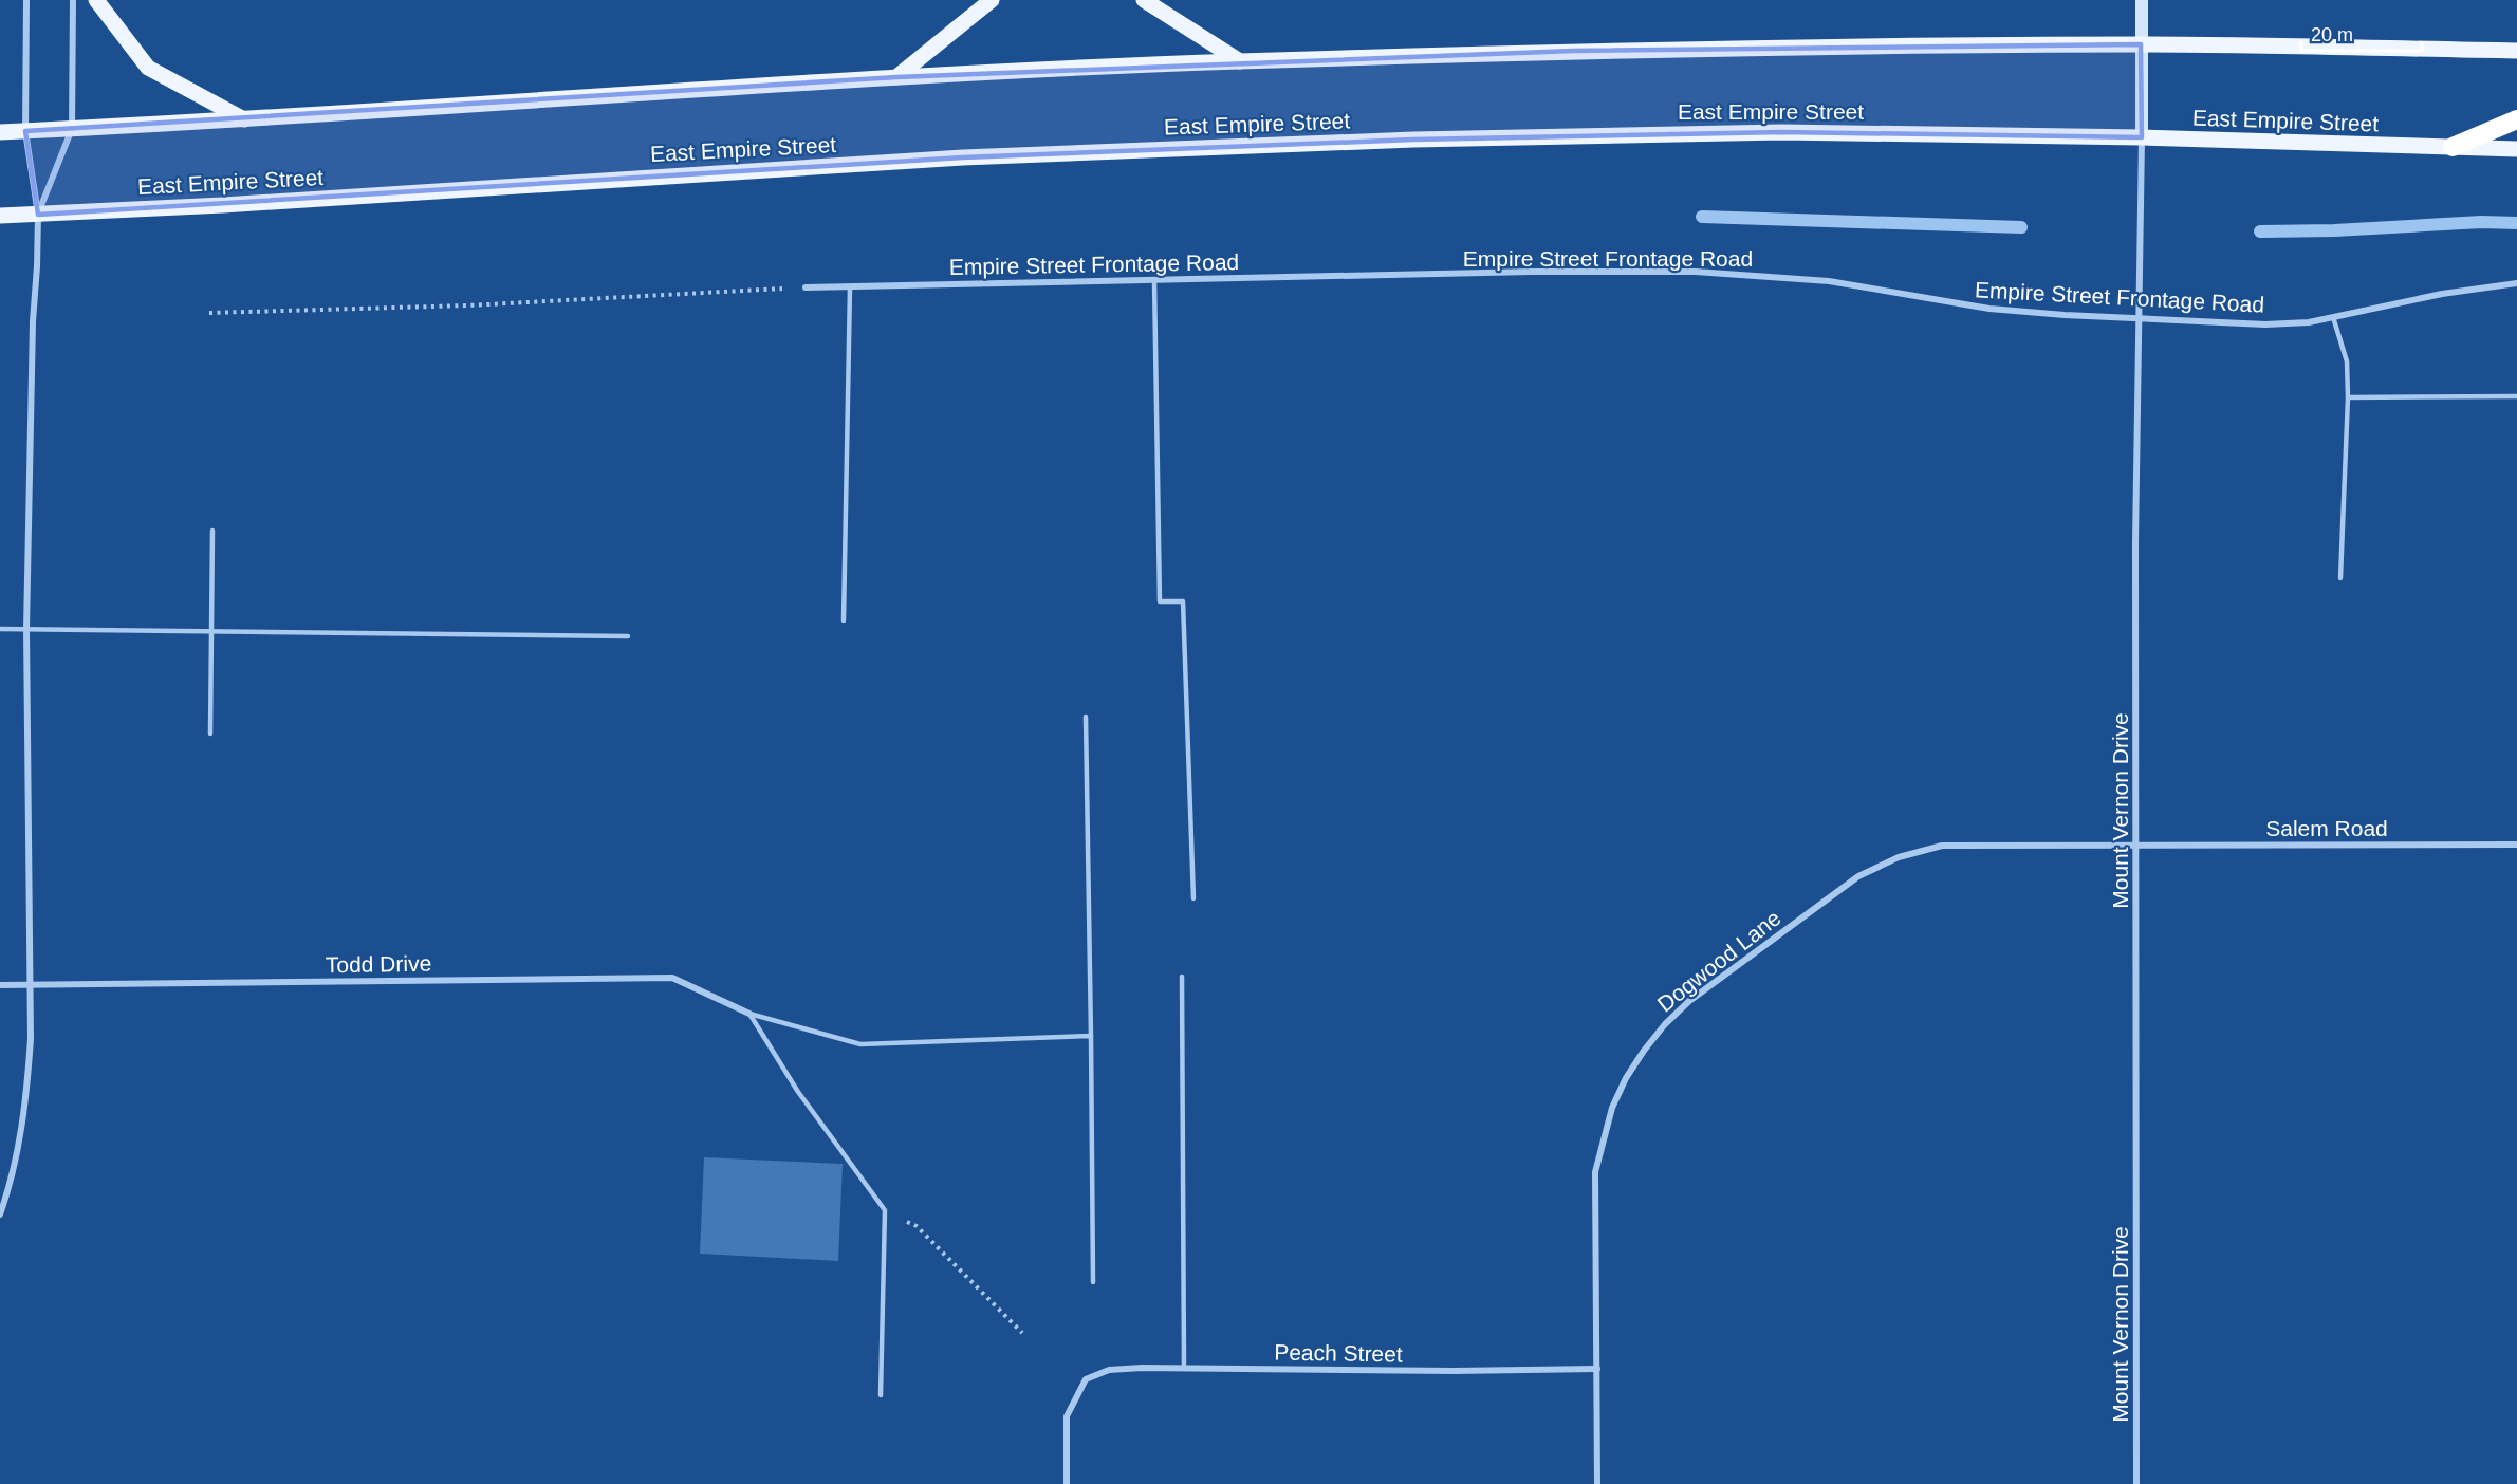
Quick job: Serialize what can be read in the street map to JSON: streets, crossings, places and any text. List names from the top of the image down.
{
  "streets": {
    "main road": ["East Empire Street"],
    "street": [
      "Empire Street Frontage Road",
      "Mount Vernon Drive",
      "Salem Road",
      "Dogwood Lane",
      "Todd Drive",
      "Peach Street"
    ]
  },
  "crossings": [
    ["East Empire Street", "Mount Vernon Drive"],
    ["Empire Street Frontage Road", "Mount Vernon Drive"],
    ["Mount Vernon Drive", "Salem Road"],
    ["Mount Vernon Drive", "Dogwood Lane"],
    ["Salem Road", "Dogwood Lane"],
    ["Dogwood Lane", "Peach Street"]
  ],
  "scale_bar": "20 m"
}
